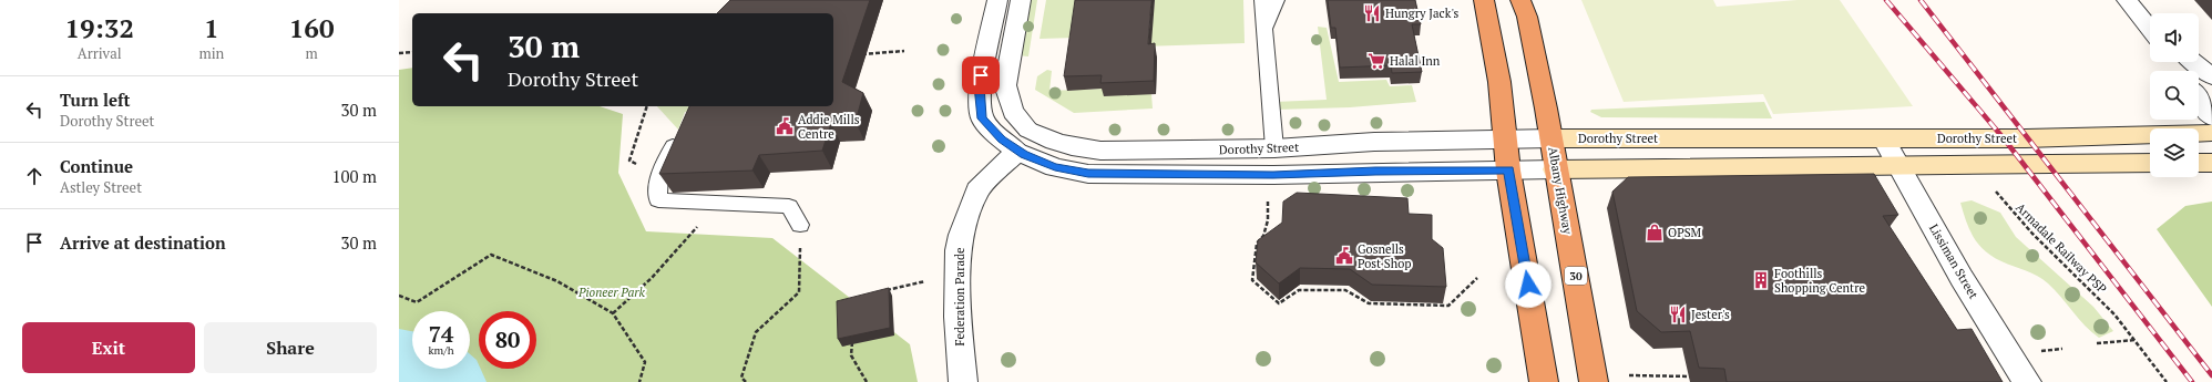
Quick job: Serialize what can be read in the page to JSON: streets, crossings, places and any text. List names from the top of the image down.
{
  "streets": {
    "highway": ["Albany Highway", "30"],
    "main road": ["Dorothy Street"],
    "street": ["Lissiman Street", "Federation Parade"],
    "path": ["Armadale Railway PSP"]
  },
  "crossings": [
    ["Dorothy Street", "Albany Highway"],
    ["Dorothy Street", "Lissiman Street"],
    ["Dorothy Street", "Federation Parade"]
  ],
  "parks": ["Pioneer Park"],
  "places": {
    "restaurant": ["Hungry Jack's", "Jester's"],
    "supermarket": ["Halal Inn"],
    "public building": ["Addie Mills Centre", "Gosnells Post Shop"],
    "shop": ["OPSM"],
    "building": ["Foothills Shopping Centre"]
  },
  "page": {
    "eta": [
      "19:32",
      "Arrival",
      "1",
      "min",
      "160",
      "m"
    ],
    "turn": ["30 m", "Dorothy Street"],
    "list": [
      {
        "name": "Turn left",
        "note": "Dorothy Street",
        "value": "30 m"
      },
      {
        "name": "Continue",
        "note": "Astley Street",
        "value": "100 m"
      },
      {
        "name": "Arrive at destination",
        "value": "30 m"
      }
    ],
    "speed": "74 km/h",
    "limit": "80",
    "buttons": ["Exit", "Share"]
  }
}
